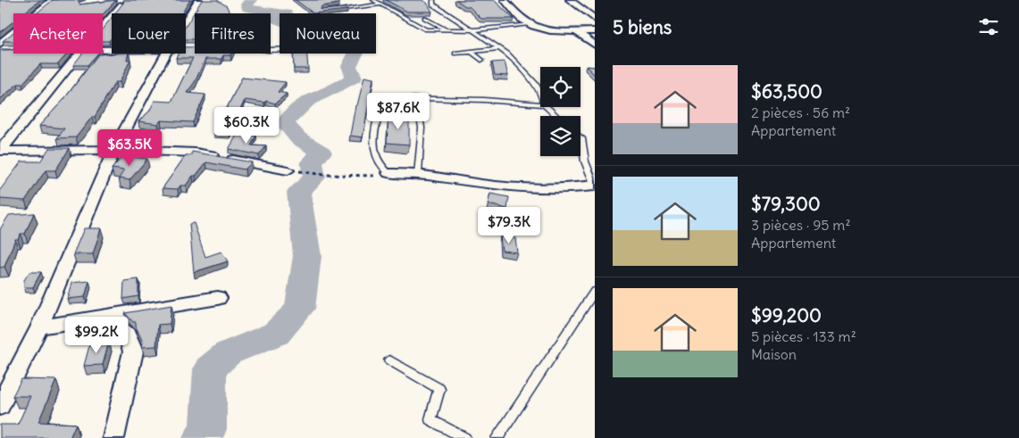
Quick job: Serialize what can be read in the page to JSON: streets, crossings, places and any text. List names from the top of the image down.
{
  "page": {
    "heading": "5 biens",
    "chip": [
      "Acheter",
      "Louer",
      "Filtres",
      "Nouveau"
    ],
    "list": [
      {
        "name": "$63,500",
        "note": "2 pièces · 56 m² · Appartement"
      },
      {
        "name": "$79,300",
        "note": "3 pièces · 95 m² · Appartement"
      },
      {
        "name": "$99,200",
        "note": "5 pièces · 133 m² · Maison"
      }
    ],
    "price": [
      "$87.6K",
      "$60.3K",
      "$63.5K",
      "$79.3K",
      "$99.2K"
    ]
  }
}
